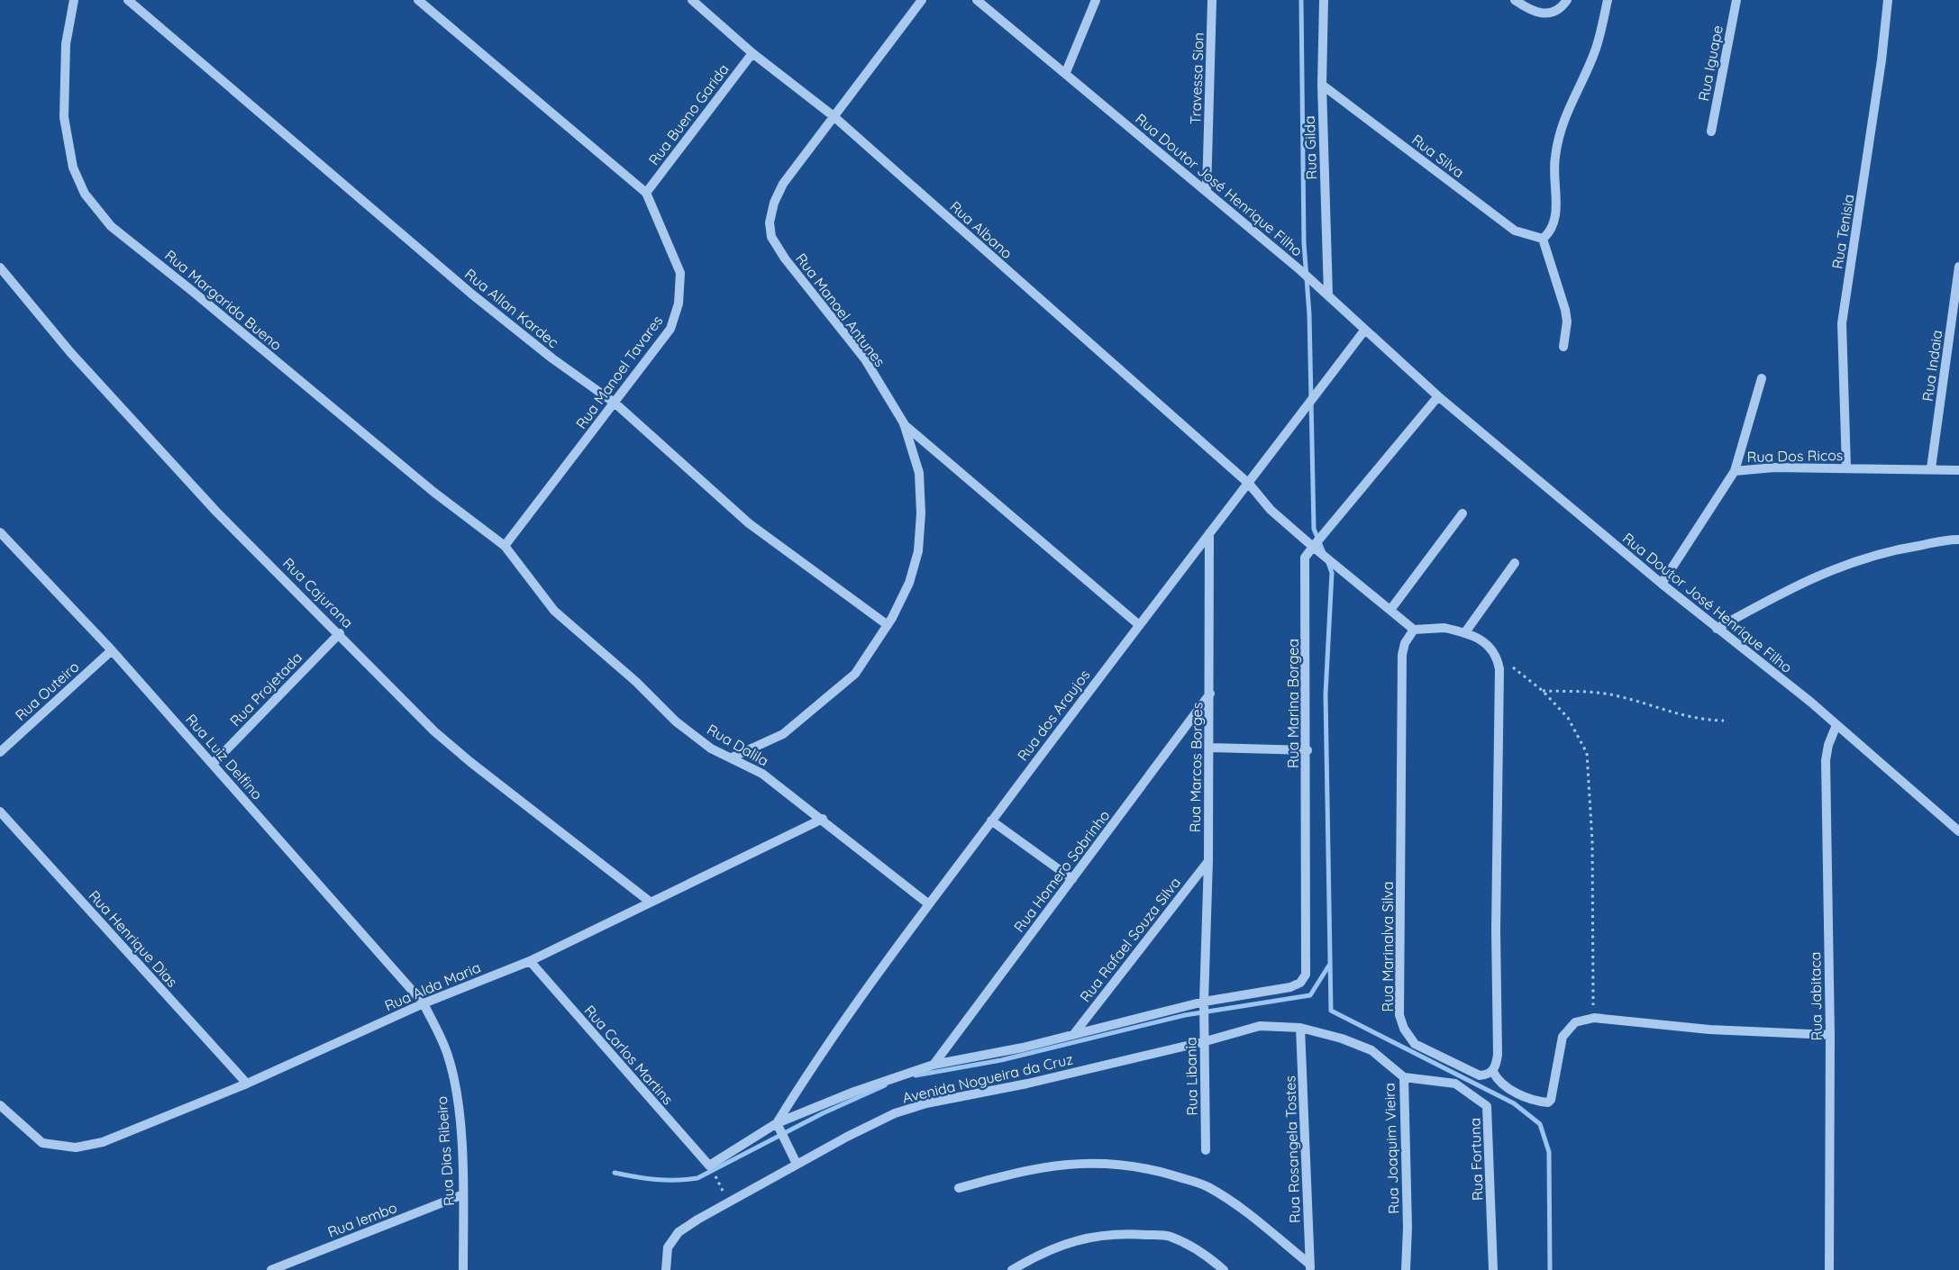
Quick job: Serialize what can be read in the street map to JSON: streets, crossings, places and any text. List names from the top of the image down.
{
  "streets": {
    "street": [
      "Rua Iguape",
      "Travessa Sion",
      "Rua Bueno Garida",
      "Rua Gilda",
      "Rua Silva",
      "Rua Doutor José Henrique Filho",
      "Rua Albano",
      "Rua Tenisia",
      "Rua Margarida Bueno",
      "Rua Allan Kardec",
      "Rua Manoel Antunes",
      "Rua Indaia",
      "Rua Manoel Tavares",
      "Rua Dos Ricos",
      "Rua Cajurana",
      "Rua Projetada",
      "Rua Outeiro",
      "Rua Marina Borgea",
      "Rua dos Araujos",
      "Rua Dalila",
      "Rua Luiz Delfino",
      "Rua Marcos Borges",
      "Rua Homero Sobrinho",
      "Rua Henrique Dias",
      "Rua Rafael Souza Silva",
      "Rua Marinalva Silva",
      "Rua Alda Maria",
      "Rua Jabitaca",
      "Rua Carlos Martins",
      "Rua Libania",
      "Avenida Nogueira da Cruz",
      "Rua Joaquim Vieira",
      "Rua Rosangela Tostes",
      "Rua Dias Ribeiro",
      "Rua Fortuna",
      "Rua Iembo"
    ]
  },
  "crossings": [
    ["Travessa Sion", "Rua Doutor José Henrique Filho"],
    ["Rua Bueno Garida", "Rua Albano"],
    ["Rua Bueno Garida", "Rua Manoel Tavares"],
    ["Rua Gilda", "Rua Silva"],
    ["Rua Gilda", "Rua Doutor José Henrique Filho"],
    ["Rua Doutor José Henrique Filho", "Rua Dos Ricos"],
    ["Rua Doutor José Henrique Filho", "Rua dos Araujos"],
    ["Rua Doutor José Henrique Filho", "Rua Jabitaca"],
    ["Rua Albano", "Rua Manoel Antunes"],
    ["Rua Albano", "Rua dos Araujos"],
    ["Rua Tenisia", "Rua Dos Ricos"],
    ["Rua Margarida Bueno", "Rua Manoel Tavares"],
    ["Rua Margarida Bueno", "Rua Dalila"],
    ["Rua Allan Kardec", "Rua Manoel Antunes"],
    ["Rua Allan Kardec", "Rua Manoel Tavares"],
    ["Rua Manoel Antunes", "Rua Dalila"],
    ["Rua Indaia", "Rua Dos Ricos"],
    ["Rua Manoel Tavares", "Rua Dalila"],
    ["Rua Cajurana", "Rua Projetada"],
    ["Rua Cajurana", "Rua Alda Maria"],
    ["Rua Projetada", "Rua Luiz Delfino"],
    ["Rua Outeiro", "Rua Luiz Delfino"],
    ["Rua Marina Borgea", "Avenida Nogueira da Cruz"],
    ["Rua dos Araujos", "Rua Dalila"],
    ["Rua dos Araujos", "Rua Marcos Borges"],
    ["Rua dos Araujos", "Avenida Nogueira da Cruz"],
    ["Rua Dalila", "Rua Alda Maria"],
    ["Rua Luiz Delfino", "Rua Alda Maria"],
    ["Rua Luiz Delfino", "Rua Dias Ribeiro"],
    ["Rua Marcos Borges", "Rua Homero Sobrinho"],
    ["Rua Marcos Borges", "Rua Rafael Souza Silva"],
    ["Rua Marcos Borges", "Rua Libania"],
    ["Rua Marcos Borges", "Avenida Nogueira da Cruz"],
    ["Rua Homero Sobrinho", "Avenida Nogueira da Cruz"],
    ["Rua Henrique Dias", "Rua Alda Maria"],
    ["Rua Rafael Souza Silva", "Avenida Nogueira da Cruz"],
    ["Rua Alda Maria", "Rua Carlos Martins"],
    ["Rua Alda Maria", "Rua Dias Ribeiro"],
    ["Rua Carlos Martins", "Avenida Nogueira da Cruz"],
    ["Rua Libania", "Avenida Nogueira da Cruz"],
    ["Avenida Nogueira da Cruz", "Rua Joaquim Vieira"],
    ["Avenida Nogueira da Cruz", "Rua Rosangela Tostes"],
    ["Rua Joaquim Vieira", "Rua Rosangela Tostes"],
    ["Rua Joaquim Vieira", "Rua Fortuna"],
    ["Rua Dias Ribeiro", "Rua Iembo"]
  ]
}
